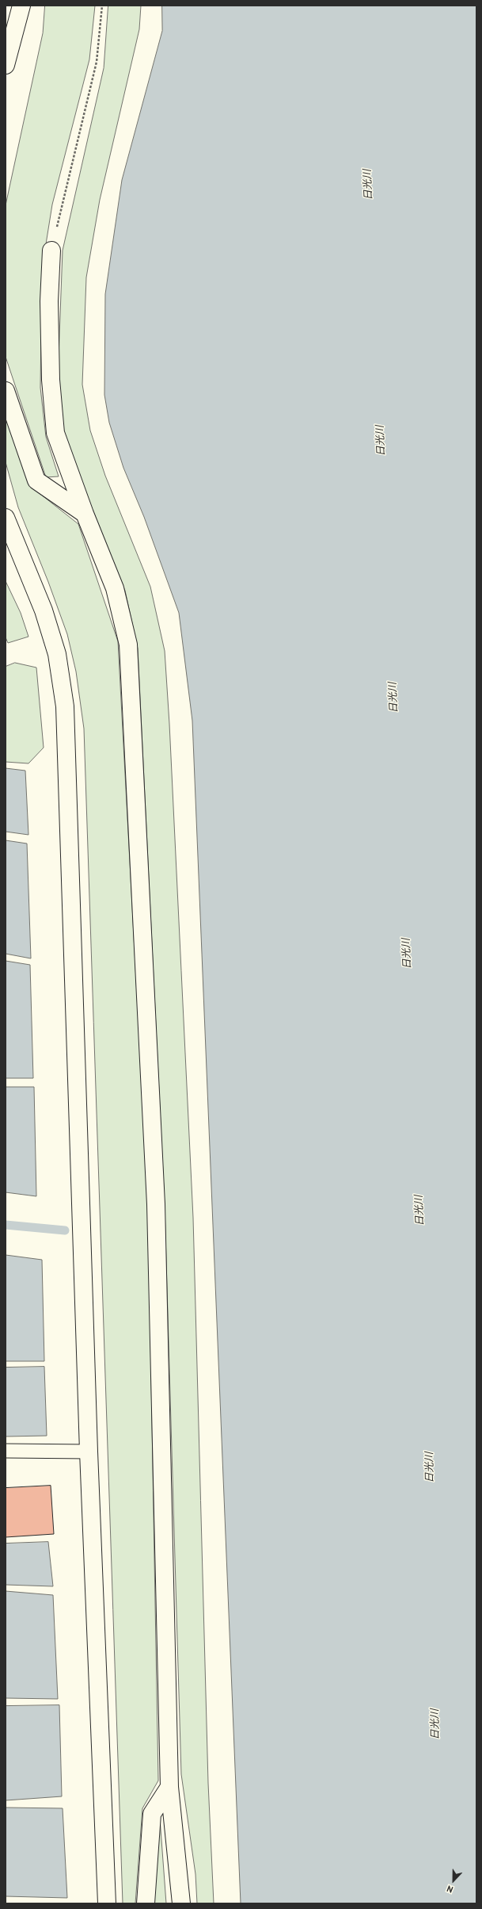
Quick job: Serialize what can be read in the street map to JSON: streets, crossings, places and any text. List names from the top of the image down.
{
  "water": ["日光川"],
  "north": "bottom"
}
